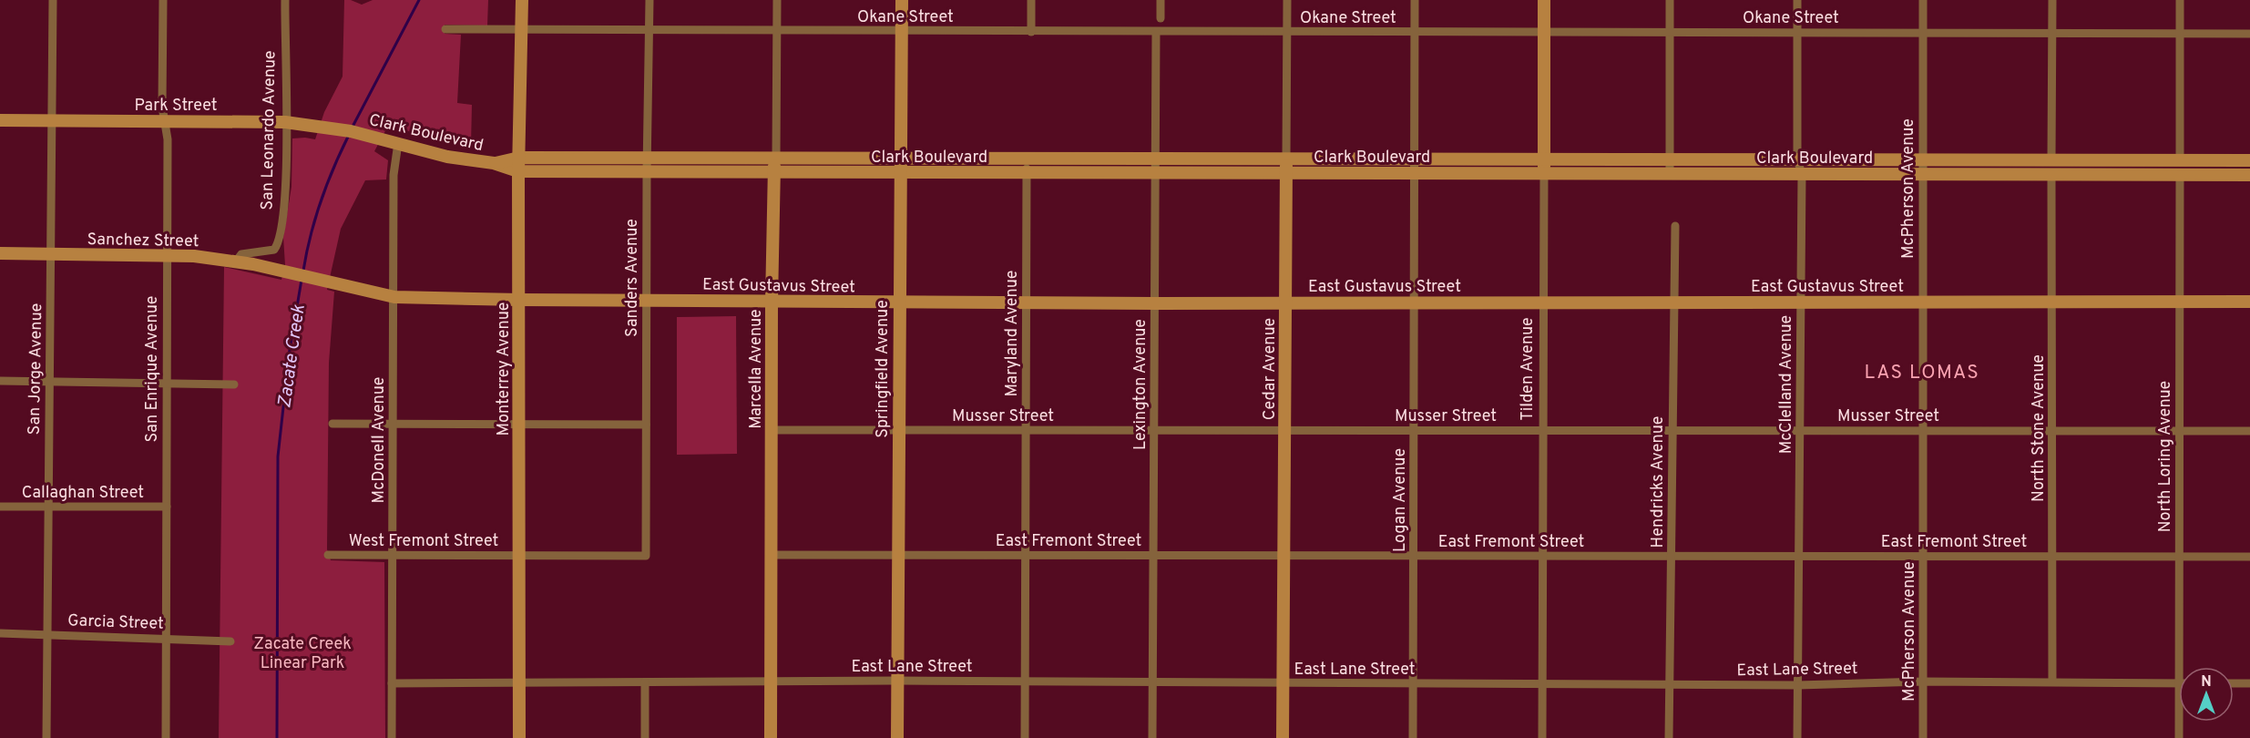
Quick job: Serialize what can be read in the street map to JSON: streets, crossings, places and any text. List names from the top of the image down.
{
  "streets": {
    "main road": [
      "Park Street",
      "Clark Boulevard",
      "Sanchez Street",
      "East Gustavus Street",
      "Monterrey Avenue",
      "Marcella Avenue",
      "Springfield Avenue",
      "Cedar Avenue",
      "Tilden Avenue"
    ],
    "street": [
      "Okane Street",
      "San Leonardo Avenue",
      "McPherson Avenue",
      "Sanders Avenue",
      "Maryland Avenue",
      "San Jorge Avenue",
      "San Enrique Avenue",
      "Lexington Avenue",
      "McClelland Avenue",
      "Musser Street",
      "North Stone Avenue",
      "McDonell Avenue",
      "North Loring Avenue",
      "Hendricks Avenue",
      "Callaghan Street",
      "Logan Avenue",
      "West Fremont Street",
      "East Fremont Street",
      "Garcia Street",
      "East Lane Street"
    ]
  },
  "crossings": [
    ["Okane Street", "McPherson Avenue"],
    ["Okane Street", "Sanders Avenue"],
    ["Okane Street", "Monterrey Avenue"],
    ["Okane Street", "Marcella Avenue"],
    ["Okane Street", "Springfield Avenue"],
    ["Okane Street", "Cedar Avenue"],
    ["Okane Street", "Tilden Avenue"],
    ["Okane Street", "Lexington Avenue"],
    ["Okane Street", "McClelland Avenue"],
    ["Okane Street", "Logan Avenue"],
    ["Park Street", "San Leonardo Avenue"],
    ["Park Street", "Clark Boulevard"],
    ["Park Street", "San Jorge Avenue"],
    ["Park Street", "San Enrique Avenue"],
    ["San Leonardo Avenue", "Sanchez Street"],
    ["Clark Boulevard", "McPherson Avenue"],
    ["Clark Boulevard", "Sanders Avenue"],
    ["Clark Boulevard", "Maryland Avenue"],
    ["Clark Boulevard", "Monterrey Avenue"],
    ["Clark Boulevard", "Marcella Avenue"],
    ["Clark Boulevard", "Springfield Avenue"],
    ["Clark Boulevard", "Cedar Avenue"],
    ["Clark Boulevard", "Tilden Avenue"],
    ["Clark Boulevard", "Lexington Avenue"],
    ["Clark Boulevard", "McClelland Avenue"],
    ["Clark Boulevard", "North Stone Avenue"],
    ["Clark Boulevard", "McDonell Avenue"],
    ["Clark Boulevard", "North Loring Avenue"],
    ["Clark Boulevard", "Logan Avenue"],
    ["McPherson Avenue", "East Gustavus Street"],
    ["McPherson Avenue", "Musser Street"],
    ["McPherson Avenue", "East Fremont Street"],
    ["McPherson Avenue", "East Lane Street"],
    ["Sanchez Street", "East Gustavus Street"],
    ["Sanchez Street", "San Jorge Avenue"],
    ["Sanchez Street", "San Enrique Avenue"],
    ["Sanchez Street", "McDonell Avenue"],
    ["Sanders Avenue", "East Gustavus Street"],
    ["Sanders Avenue", "Monterrey Avenue"],
    ["Sanders Avenue", "West Fremont Street"],
    ["East Gustavus Street", "Maryland Avenue"],
    ["East Gustavus Street", "Monterrey Avenue"],
    ["East Gustavus Street", "Marcella Avenue"],
    ["East Gustavus Street", "Springfield Avenue"],
    ["East Gustavus Street", "Cedar Avenue"],
    ["East Gustavus Street", "Tilden Avenue"],
    ["East Gustavus Street", "Lexington Avenue"],
    ["East Gustavus Street", "McClelland Avenue"],
    ["East Gustavus Street", "North Stone Avenue"],
    ["East Gustavus Street", "McDonell Avenue"],
    ["East Gustavus Street", "North Loring Avenue"],
    ["East Gustavus Street", "Hendricks Avenue"],
    ["East Gustavus Street", "Logan Avenue"],
    ["Maryland Avenue", "Musser Street"],
    ["Maryland Avenue", "East Fremont Street"],
    ["Maryland Avenue", "East Lane Street"],
    ["San Jorge Avenue", "Callaghan Street"],
    ["San Jorge Avenue", "Garcia Street"],
    ["San Enrique Avenue", "Callaghan Street"],
    ["San Enrique Avenue", "Garcia Street"],
    ["Monterrey Avenue", "West Fremont Street"],
    ["Monterrey Avenue", "East Lane Street"],
    ["Marcella Avenue", "Musser Street"],
    ["Marcella Avenue", "East Fremont Street"],
    ["Marcella Avenue", "East Lane Street"],
    ["Springfield Avenue", "Musser Street"],
    ["Springfield Avenue", "East Fremont Street"],
    ["Springfield Avenue", "East Lane Street"],
    ["Cedar Avenue", "Musser Street"],
    ["Cedar Avenue", "East Fremont Street"],
    ["Cedar Avenue", "East Lane Street"],
    ["Tilden Avenue", "Musser Street"],
    ["Tilden Avenue", "East Fremont Street"],
    ["Tilden Avenue", "East Lane Street"],
    ["Lexington Avenue", "Musser Street"],
    ["Lexington Avenue", "East Fremont Street"],
    ["Lexington Avenue", "East Lane Street"],
    ["McClelland Avenue", "Musser Street"],
    ["McClelland Avenue", "East Fremont Street"],
    ["McClelland Avenue", "East Lane Street"],
    ["Musser Street", "North Stone Avenue"],
    ["Musser Street", "North Loring Avenue"],
    ["Musser Street", "Hendricks Avenue"],
    ["Musser Street", "Logan Avenue"],
    ["North Stone Avenue", "East Fremont Street"],
    ["North Stone Avenue", "East Lane Street"],
    ["McDonell Avenue", "West Fremont Street"],
    ["McDonell Avenue", "East Lane Street"],
    ["North Loring Avenue", "East Fremont Street"],
    ["Hendricks Avenue", "East Fremont Street"],
    ["Hendricks Avenue", "East Lane Street"],
    ["Logan Avenue", "East Fremont Street"],
    ["Logan Avenue", "East Lane Street"]
  ],
  "districts": ["LAS LOMAS"],
  "water": ["Zacate Creek"],
  "parks": ["Zacate Creek Linear Park"],
  "north": "top"
}
